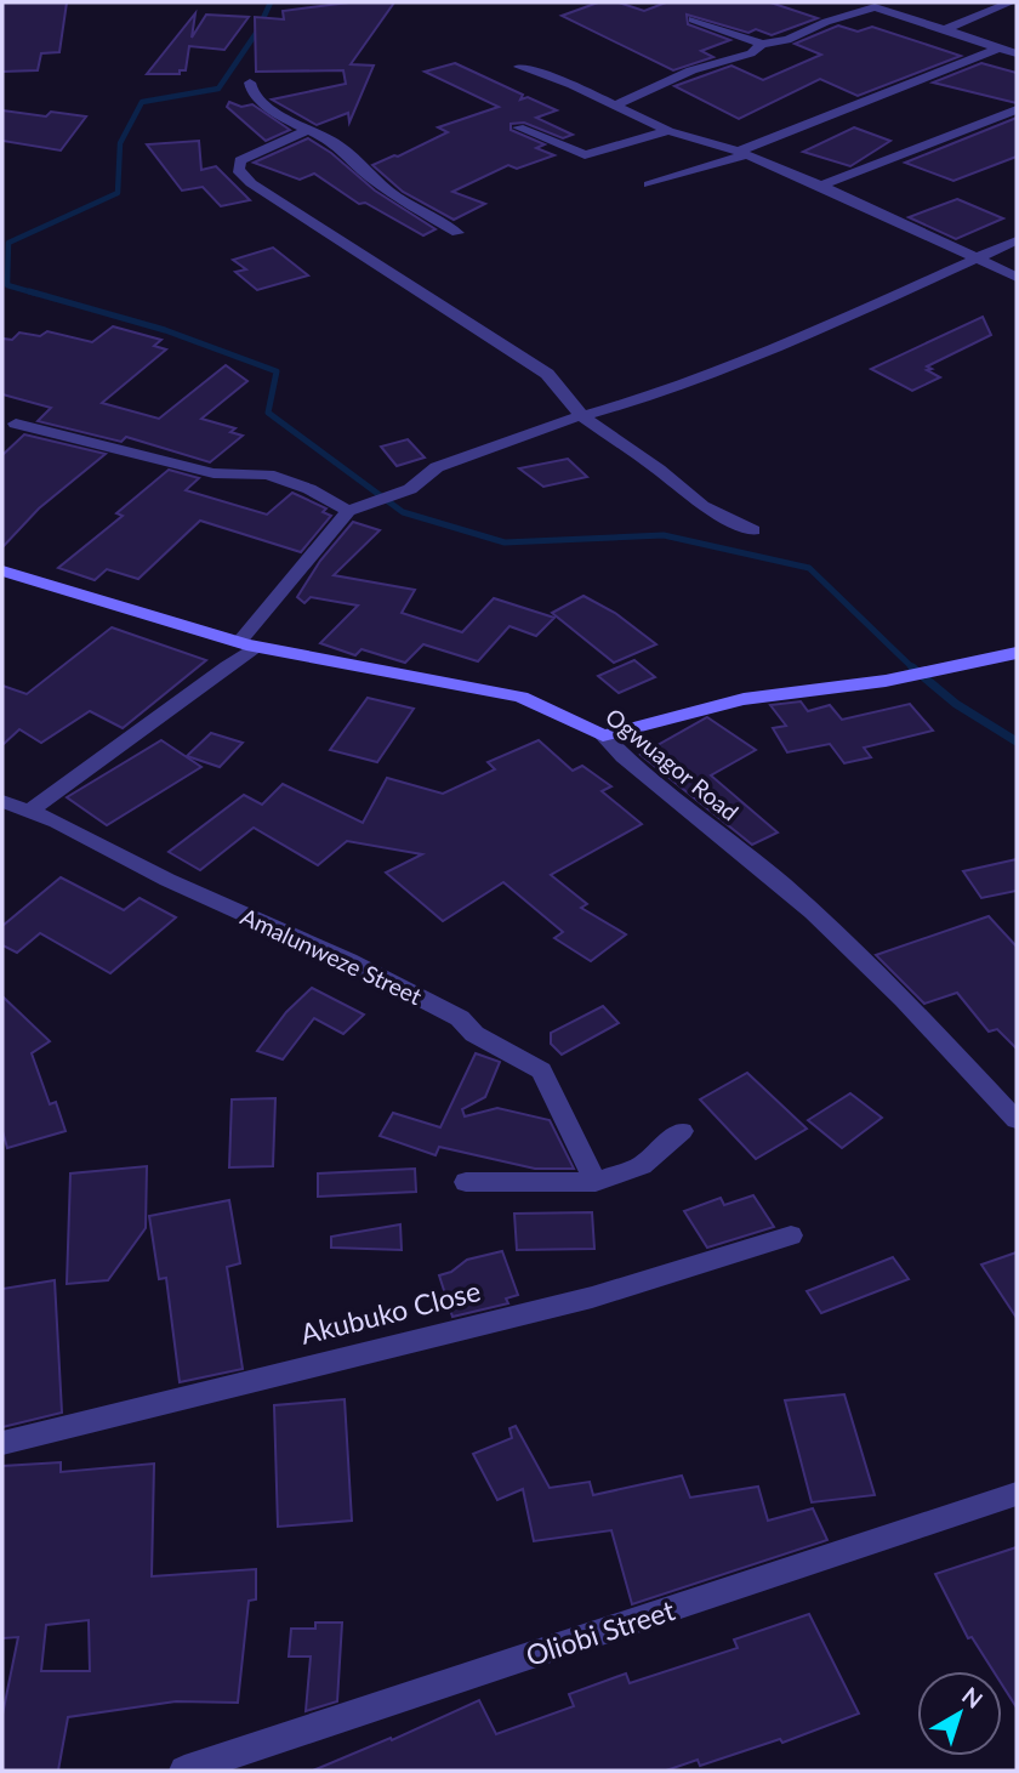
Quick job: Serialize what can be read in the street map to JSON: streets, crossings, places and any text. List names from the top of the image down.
{
  "streets": {
    "street": [
      "Ogwuagor Road",
      "Amalunweze Street",
      "Akubuko Close",
      "Oliobi Street"
    ]
  },
  "north": "top right"
}
